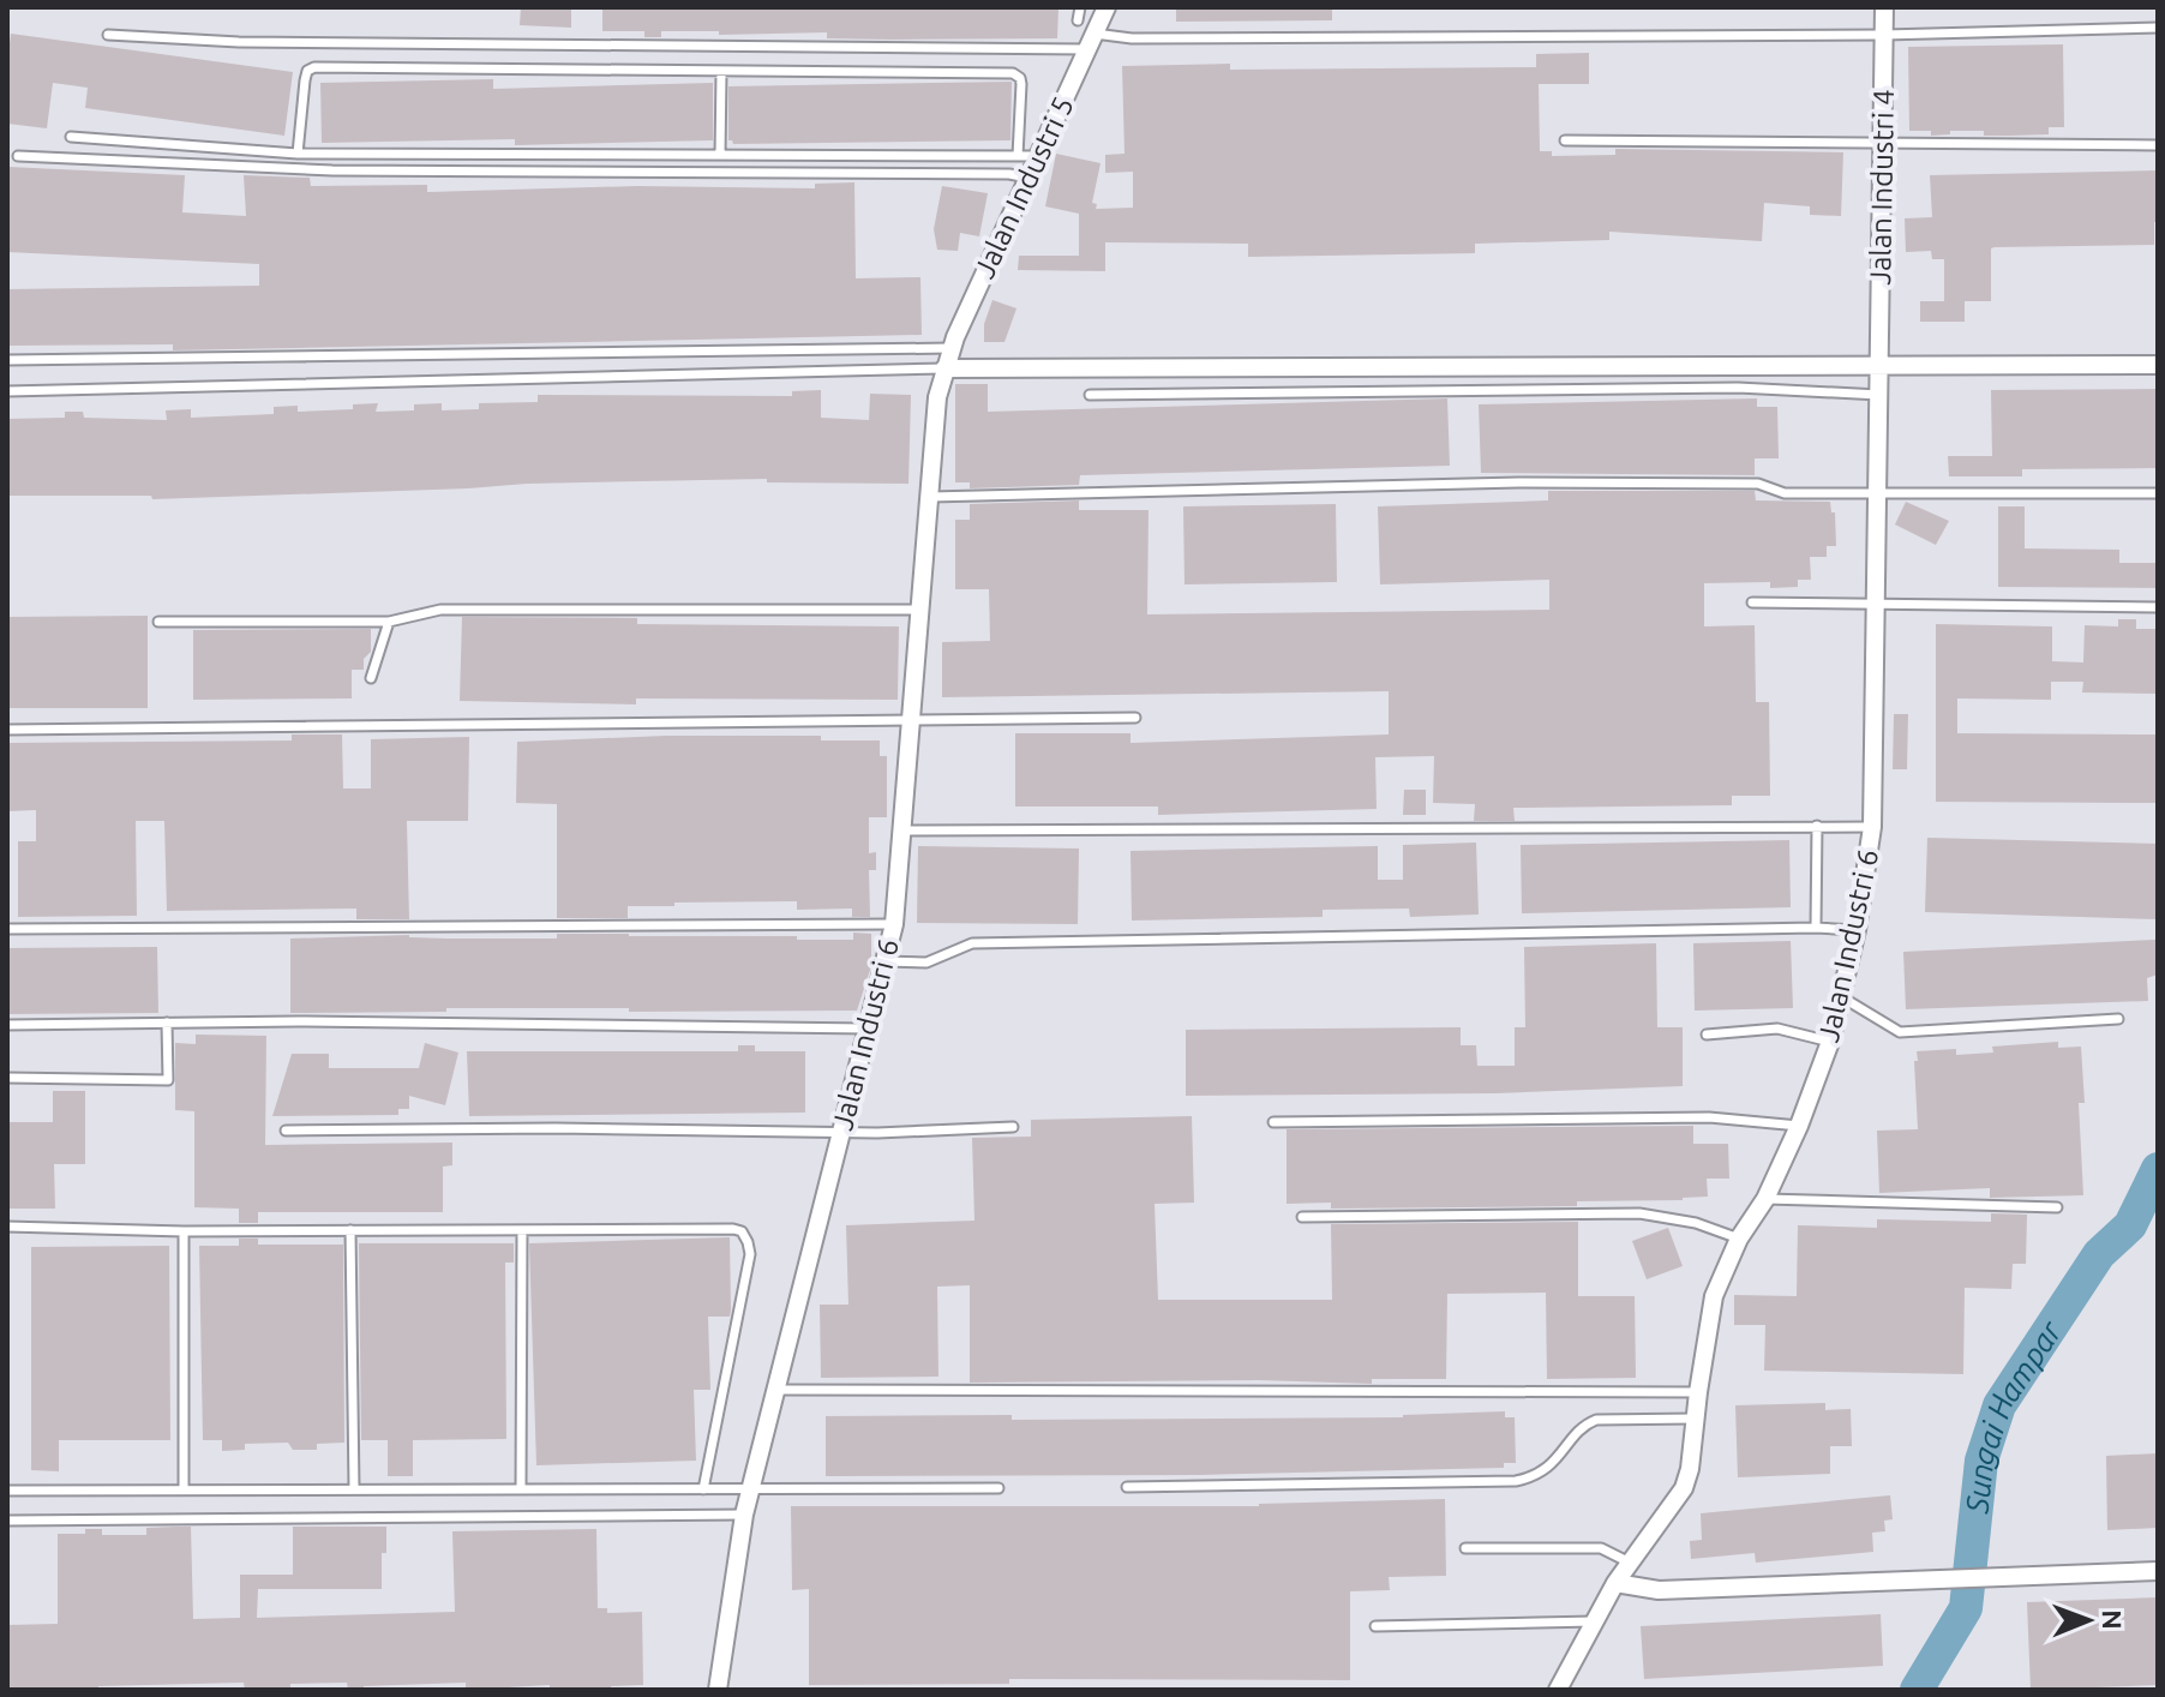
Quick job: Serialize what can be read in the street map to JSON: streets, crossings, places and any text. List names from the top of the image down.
{
  "streets": {
    "street": ["Jalan Industri 5", "Jalan Industri 4", "Jalan Industri 6"]
  },
  "crossings": [
    ["Jalan Industri 5", "Jalan Industri 6"],
    ["Jalan Industri 4", "Jalan Industri 6"]
  ],
  "water": ["Sungai Hampar"],
  "north": "right"
}
